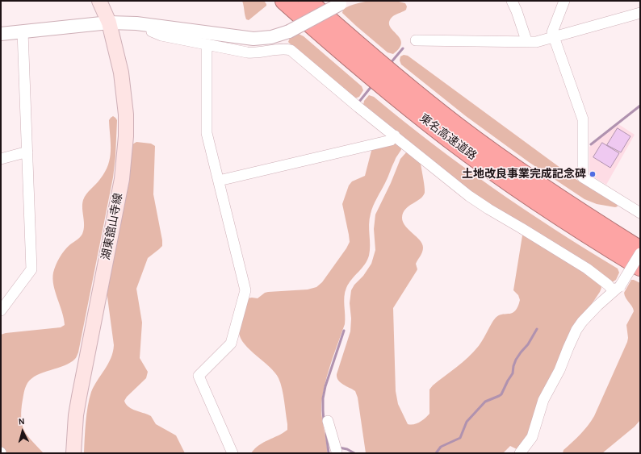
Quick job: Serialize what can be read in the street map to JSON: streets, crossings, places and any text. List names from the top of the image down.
{
  "streets": {
    "highway": ["東名高速道路"],
    "main road": ["湖東舘山寺線"]
  },
  "places": ["土地改良事業完成記念碑"],
  "north": "top"
}
